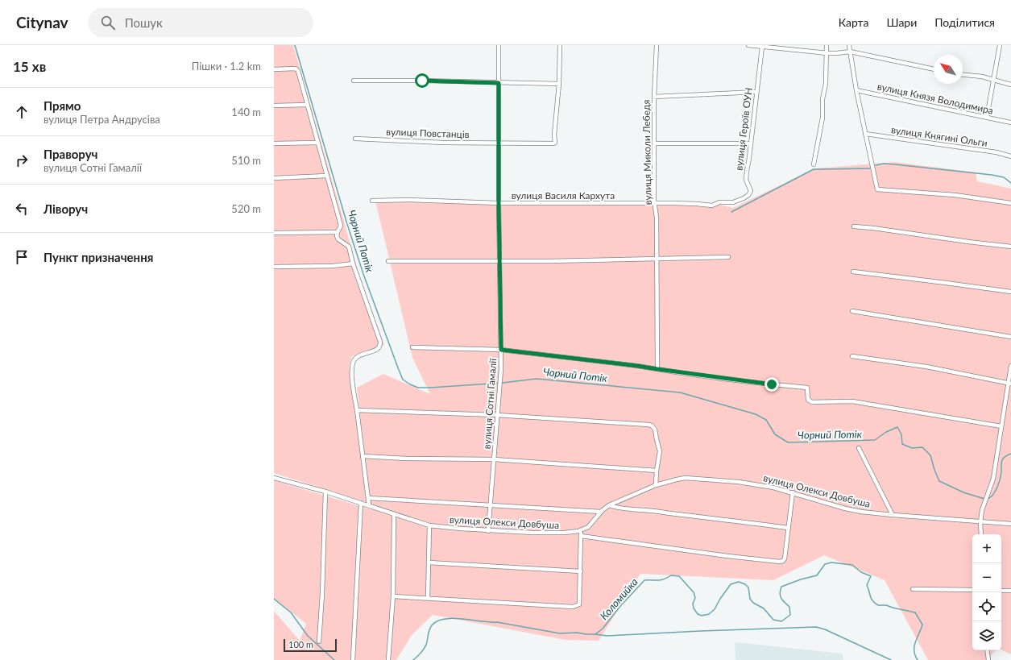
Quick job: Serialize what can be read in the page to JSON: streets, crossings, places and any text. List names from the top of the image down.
{
  "streets": {
    "street": [
      "вулиця Князя Володимира",
      "вулиця Героїв ОУН",
      "вулиця Повстанців",
      "вулиця Княгині Ольги",
      "вулиця Миколи Лебедя",
      "вулиця Василя Кархута",
      "вулиця Сотні Гамалії",
      "вулиця Олекси Довбуша"
    ]
  },
  "crossings": [
    ["вулиця Героїв ОУН", "вулиця Василя Кархута"],
    ["вулиця Повстанців", "вулиця Сотні Гамалії"],
    ["вулиця Миколи Лебедя", "вулиця Василя Кархута"],
    ["вулиця Василя Кархута", "вулиця Сотні Гамалії"],
    ["вулиця Сотні Гамалії", "вулиця Олекси Довбуша"]
  ],
  "water": ["Чорний Потік", "Коломийка"],
  "scale_bar": "100 m",
  "north": "top left",
  "page": {
    "header": "Citynav",
    "search": "Пошук",
    "nav": ["Карта", "Шари", "Поділитися"],
    "heading": ["15 хв", "Пішки · 1.2 km"],
    "list": [
      ["Прямо", "вулиця Петра Андрусіва", "140 m"],
      ["Праворуч", "вулиця Сотні Гамалії", "510 m"],
      ["Ліворуч", "520 m"],
      "Пункт призначення"
    ],
    "map_buttons": ["+", "−"],
    "scale": "100 m"
  }
}
